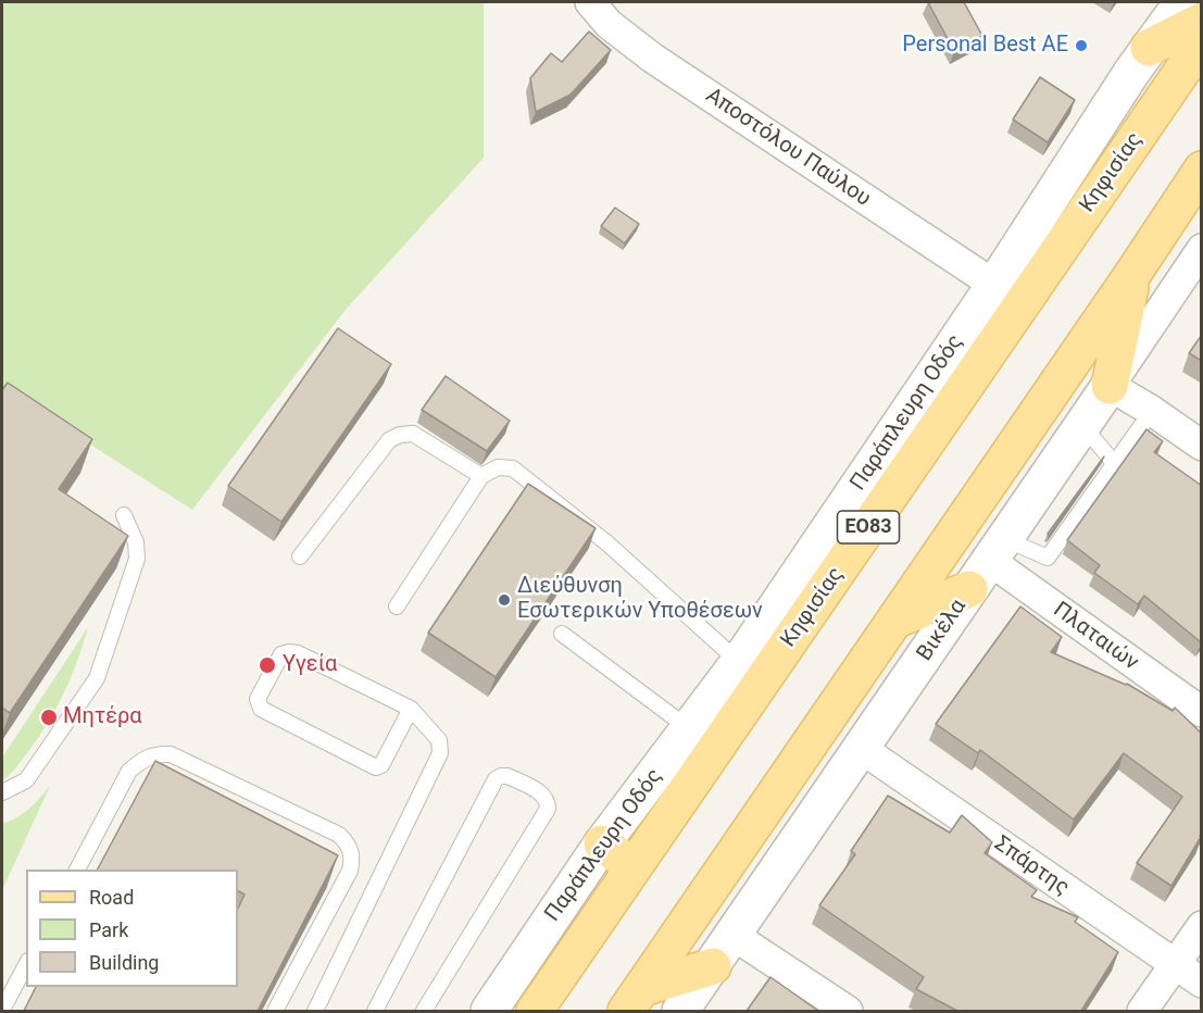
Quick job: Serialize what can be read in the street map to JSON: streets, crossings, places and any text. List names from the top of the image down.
{
  "streets": {
    "main road": ["Κηφισίας", "ΕΟ83"],
    "street": [
      "Αποστόλου Παύλου",
      "Παράπλευρη Οδός",
      "Βικέλα",
      "Πλαταιών",
      "Σπάρτης"
    ]
  },
  "crossings": [
    ["Αποστόλου Παύλου", "Παράπλευρη Οδός"],
    ["Βικέλα", "Πλαταιών"],
    ["Βικέλα", "Σπάρτης"]
  ],
  "places": [
    "Personal Best AE",
    "Διεύθυνση Εσωτερικών Υποθέσεων",
    "Υγεία",
    "Μητέρα"
  ],
  "legend": ["Road", "Park", "Building"]
}
